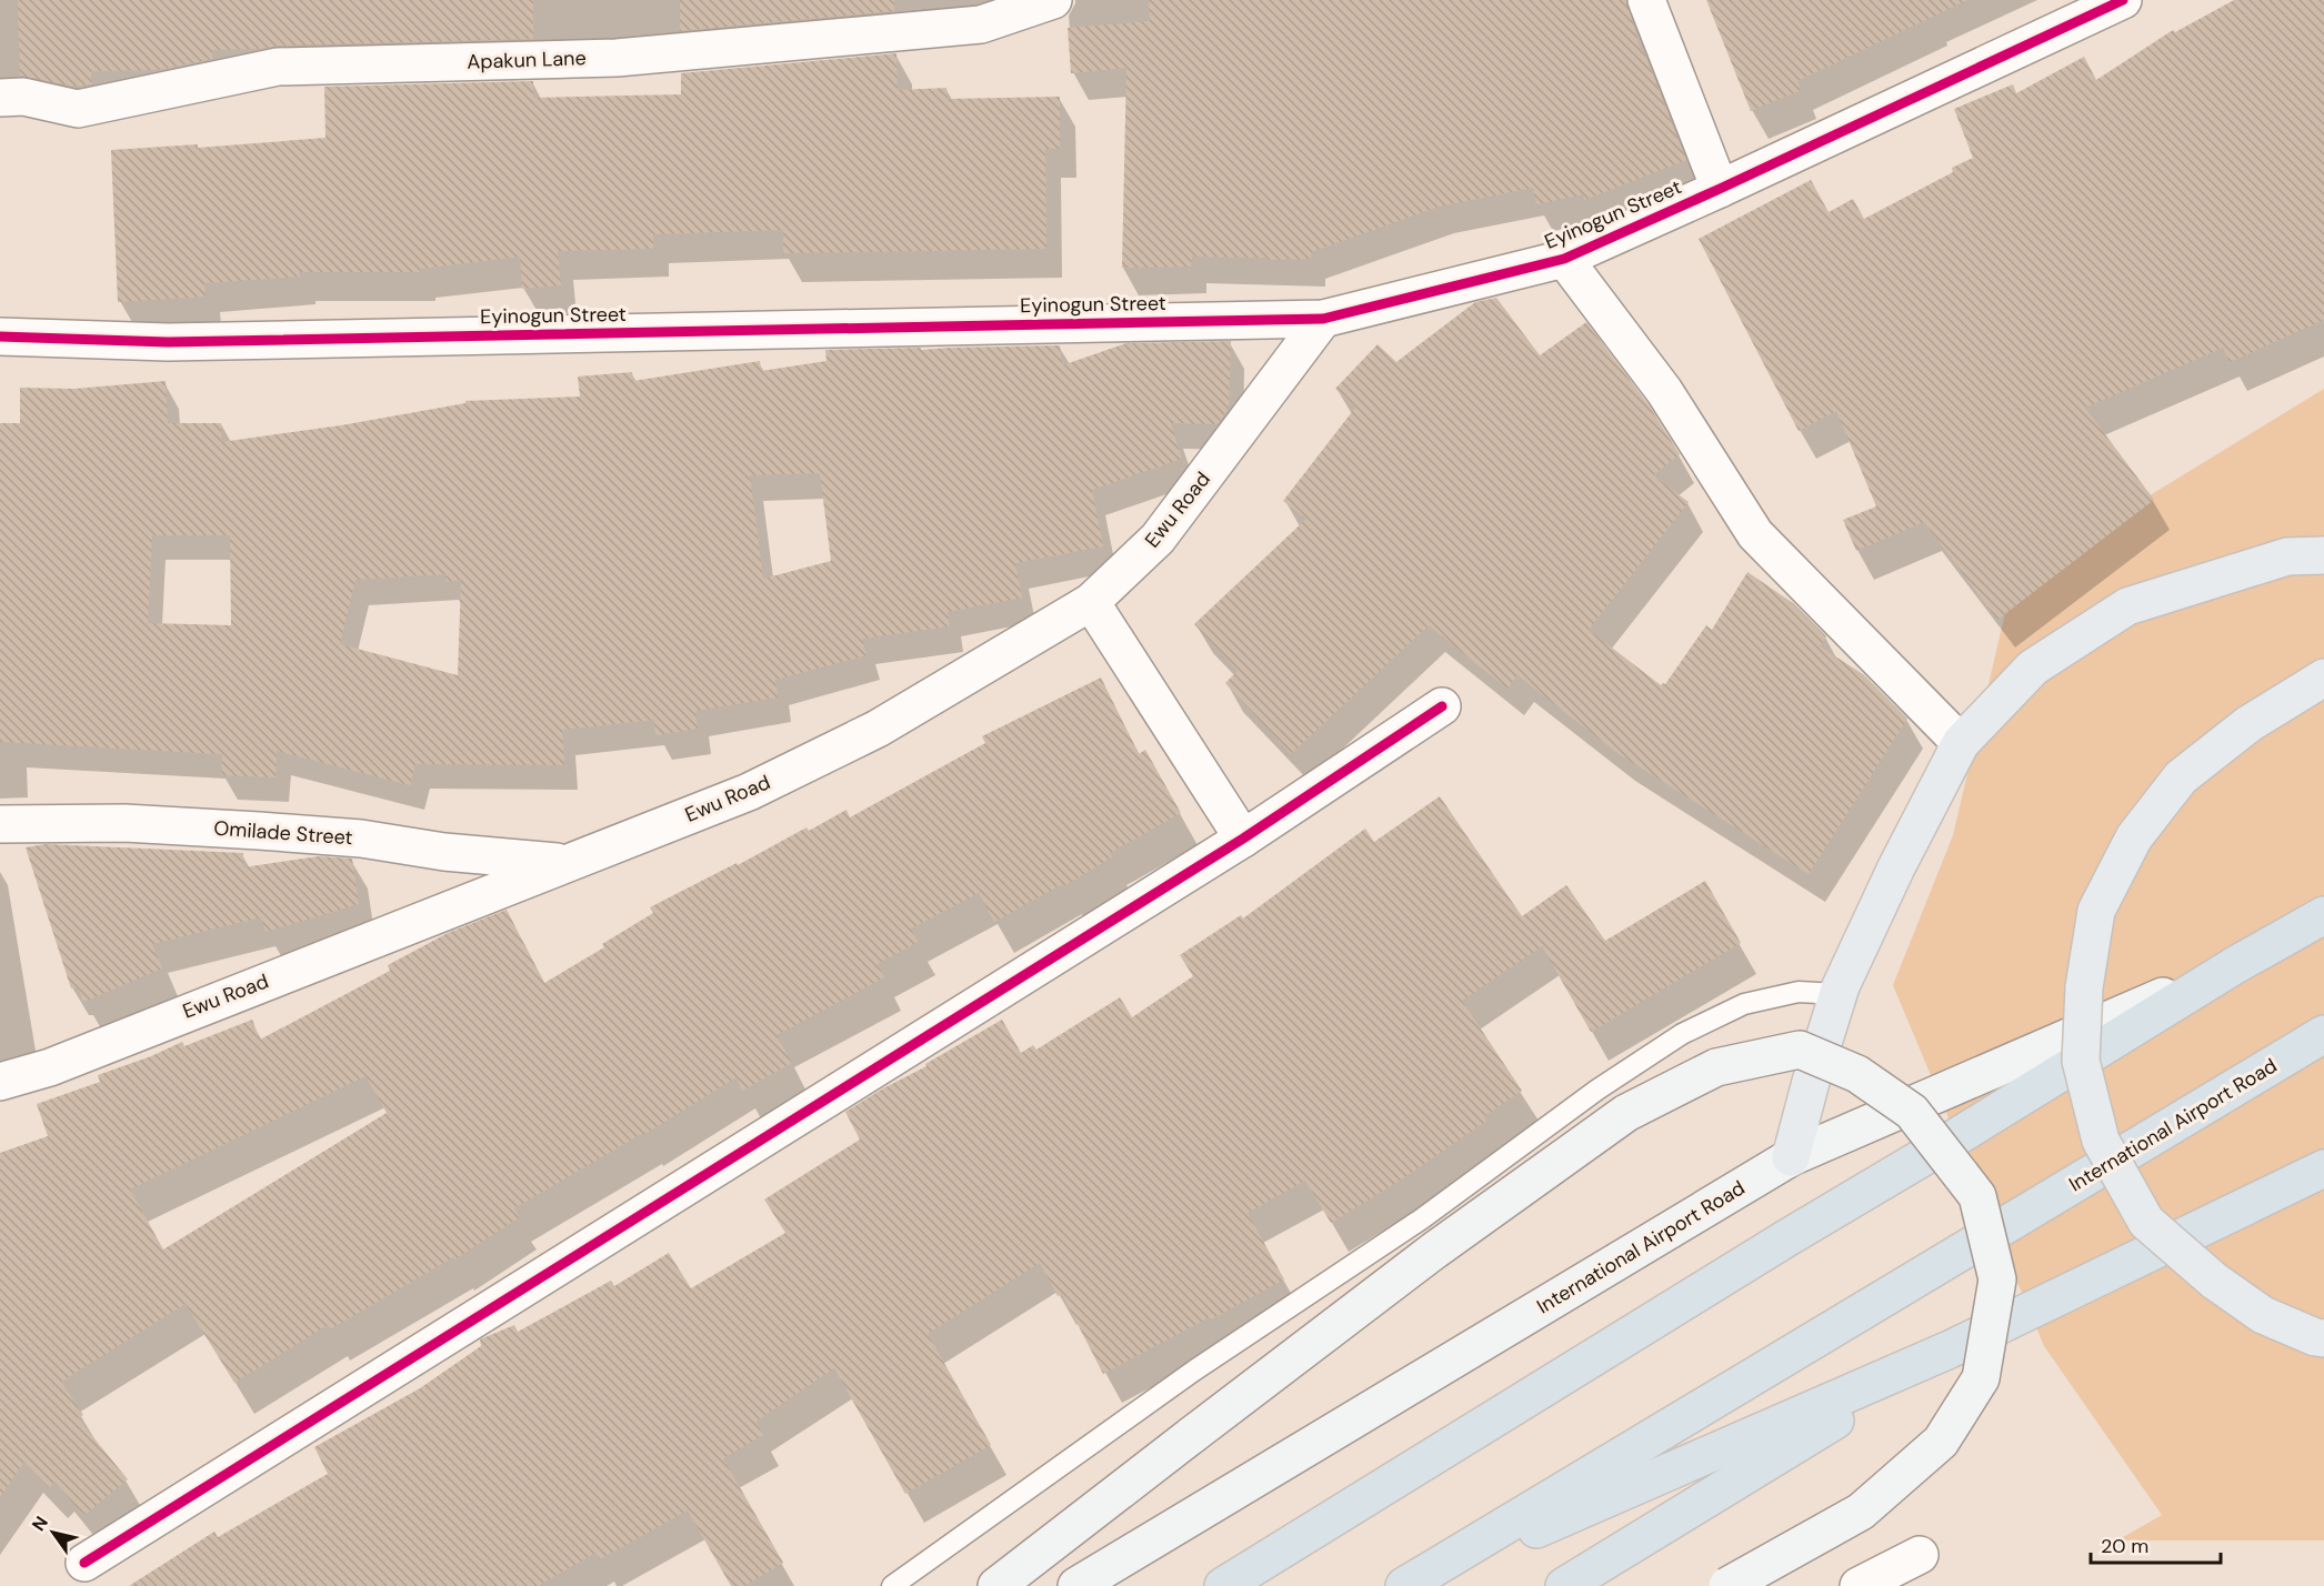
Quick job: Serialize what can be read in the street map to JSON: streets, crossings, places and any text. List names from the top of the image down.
{
  "streets": {
    "highway": ["International Airport Road"],
    "street": [
      "Apakun Lane",
      "Eyinogun Street",
      "Ewu Road",
      "Omilade Street"
    ]
  },
  "crossings": [
    ["Eyinogun Street", "Ewu Road"],
    ["Ewu Road", "Omilade Street"]
  ],
  "scale_bar": "20 m",
  "north": "top left"
}
